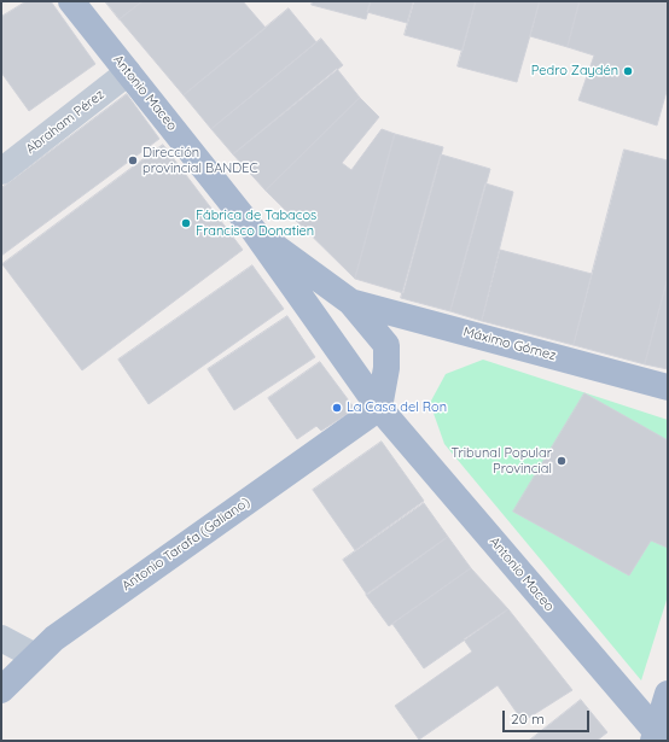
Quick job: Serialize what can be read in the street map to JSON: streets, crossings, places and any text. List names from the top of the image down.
{
  "streets": {
    "main road": ["Antonio Maceo", "Máximo Gómez", "Antonio Tarafa (Galiano)"],
    "street": ["Abraham Pérez"]
  },
  "crossings": [
    ["Antonio Maceo", "Abraham Pérez"],
    ["Antonio Maceo", "Máximo Gómez"],
    ["Antonio Maceo", "Antonio Tarafa (Galiano)"]
  ],
  "places": [
    "Pedro Zaydén",
    "Dirección provincial BANDEC",
    "Fábrica de Tabacos Francisco Donatien",
    "La Casa del Ron",
    "Tribunal Popular Provincial"
  ],
  "scale_bar": "20 m"
}
